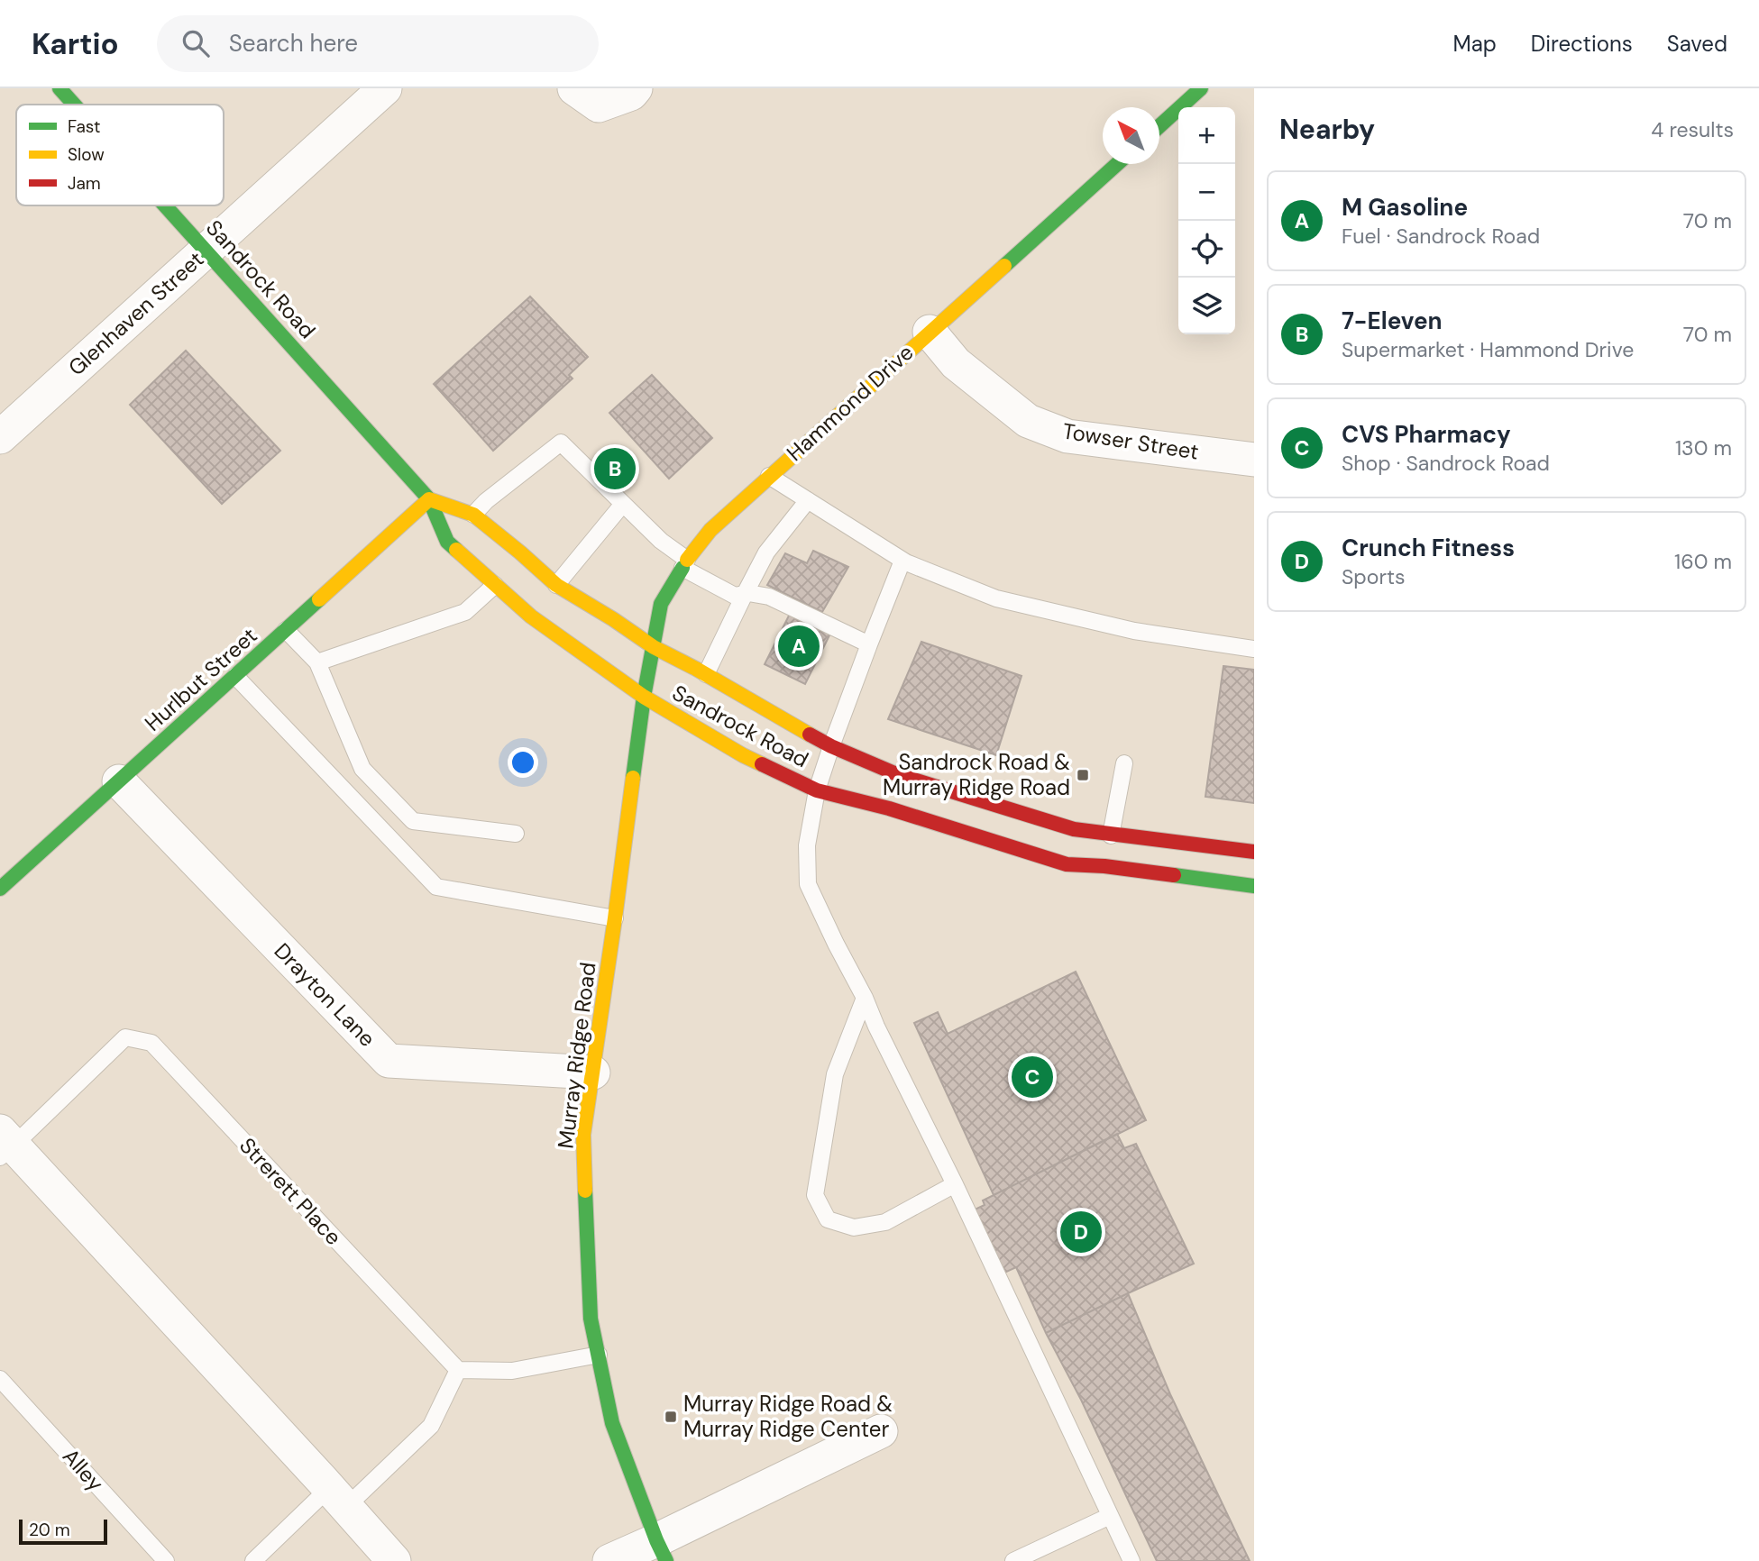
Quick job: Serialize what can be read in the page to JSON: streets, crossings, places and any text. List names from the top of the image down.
{
  "streets": {
    "main road": [
      "Sandrock Road",
      "Hammond Drive",
      "Hurlbut Street",
      "Murray Ridge Road"
    ],
    "street": [
      "Glenhaven Street",
      "Towser Street",
      "Drayton Lane",
      "Strerett Place"
    ],
    "lane": ["Alley"]
  },
  "crossings": [
    ["Sandrock Road", "Glenhaven Street"],
    ["Sandrock Road", "Hammond Drive"],
    ["Sandrock Road", "Hurlbut Street"],
    ["Sandrock Road", "Murray Ridge Road"],
    ["Hammond Drive", "Towser Street"],
    ["Hammond Drive", "Murray Ridge Road"],
    ["Hurlbut Street", "Drayton Lane"],
    ["Drayton Lane", "Murray Ridge Road"]
  ],
  "places": {
    "transit": ["Sandrock Road & Murray Ridge Road", "Murray Ridge Road & Murray Ridge Center"]
  },
  "legend": ["Fast", "Slow", "Jam"],
  "scale_bar": "20 m",
  "north": "top left",
  "page": {
    "header": "Kartio",
    "search": "Search here",
    "nav": ["Map", "Directions", "Saved"],
    "heading": ["Nearby", "4 results"],
    "map_buttons": ["+", "−"],
    "list": [
      {
        "mark": "A",
        "name": "M Gasoline",
        "note": "Fuel · Sandrock Road",
        "value": "70 m"
      },
      {
        "mark": "B",
        "name": "7-Eleven",
        "note": "Supermarket · Hammond Drive",
        "value": "70 m"
      },
      {
        "mark": "C",
        "name": "CVS Pharmacy",
        "note": "Shop · Sandrock Road",
        "value": "130 m"
      },
      {
        "mark": "D",
        "name": "Crunch Fitness",
        "note": "Sports",
        "value": "160 m"
      }
    ],
    "pins": [
      "B",
      "A",
      "C",
      "D"
    ],
    "scale": "20 m"
  }
}
